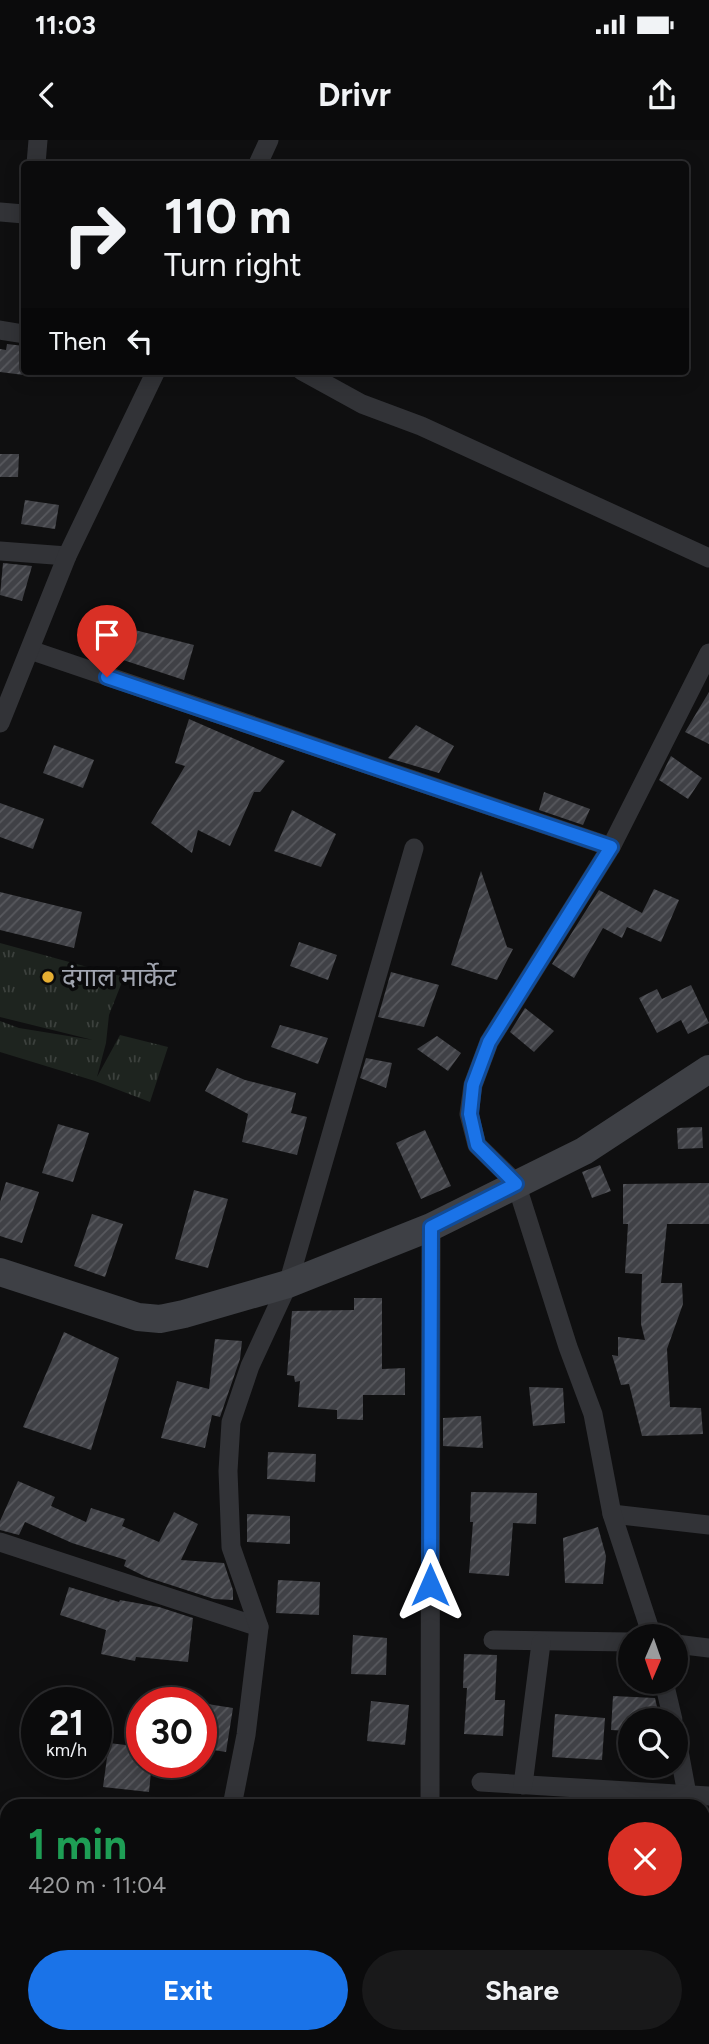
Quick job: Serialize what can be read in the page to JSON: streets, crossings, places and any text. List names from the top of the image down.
{
  "places": ["दंगाल मार्केट"],
  "north": "bottom",
  "page": {
    "status": "11:03",
    "header": "Drivr",
    "turn": ["110 m", "Turn right"],
    "then": "Then",
    "speed": "21 km/h",
    "limit": "30",
    "heading": ["1 min", "420 m · 11:04"],
    "buttons": ["Exit", "Share"]
  }
}
